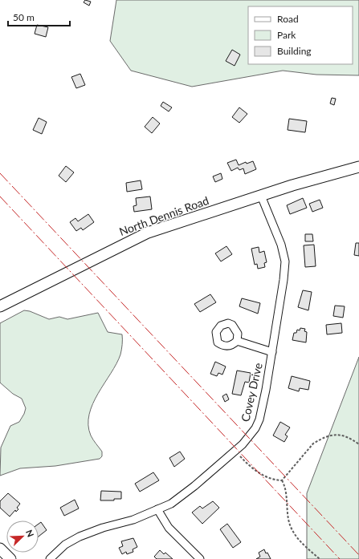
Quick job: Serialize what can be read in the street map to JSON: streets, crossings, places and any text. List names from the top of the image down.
{
  "streets": {
    "main road": ["North Dennis Road"],
    "street": ["Covey Drive"]
  },
  "crossings": [
    ["North Dennis Road", "Covey Drive"]
  ],
  "legend": ["Road", "Park", "Building"],
  "scale_bar": "50 m",
  "north": "top right"
}
